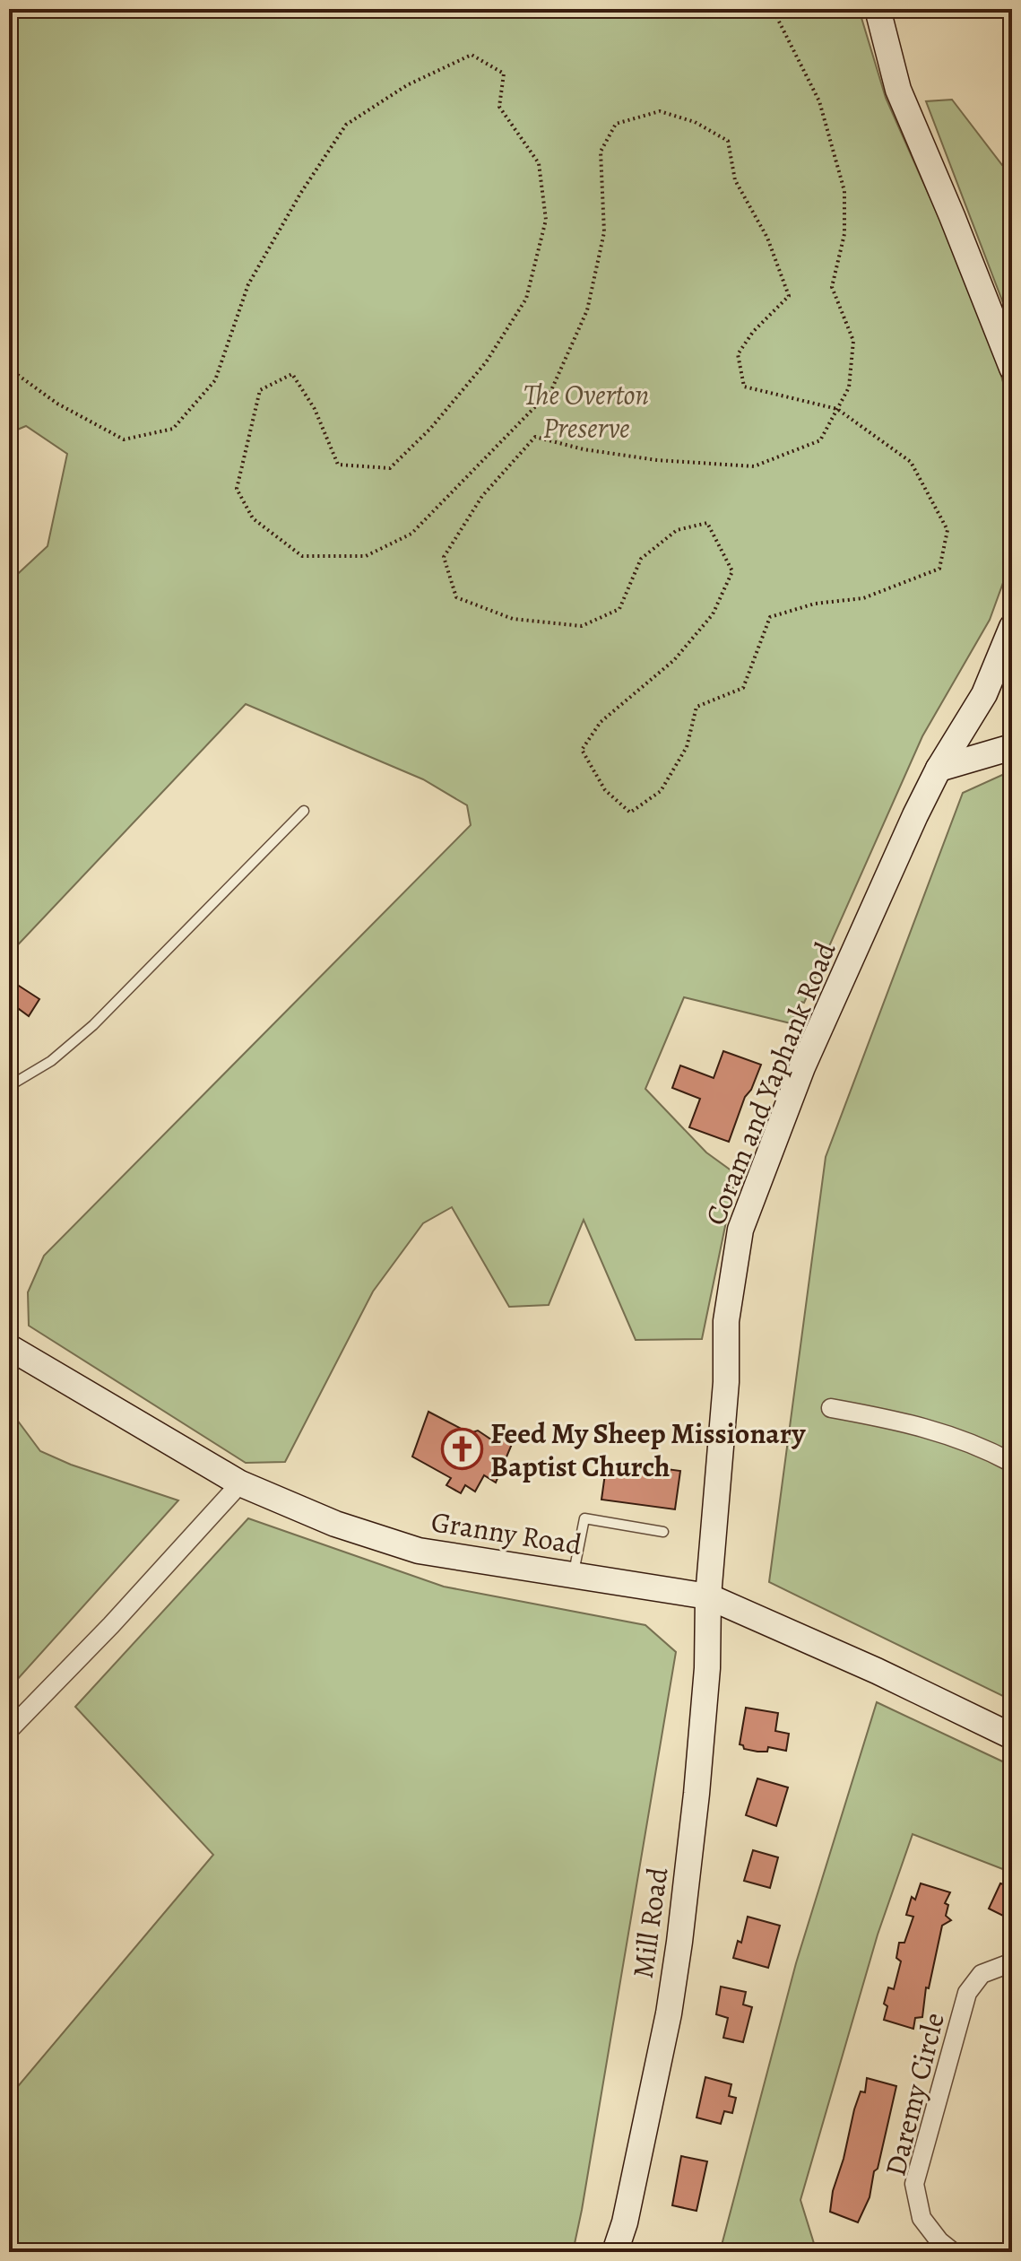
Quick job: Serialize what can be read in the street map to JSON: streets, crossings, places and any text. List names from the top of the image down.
{
  "streets": {
    "main road": ["Coram and Yaphank Road", "Granny Road", "Mill Road"],
    "street": ["Daremy Circle"]
  },
  "crossings": [
    ["Coram and Yaphank Road", "Granny Road"],
    ["Coram and Yaphank Road", "Mill Road"],
    ["Granny Road", "Mill Road"]
  ],
  "parks": ["The Overton Preserve"],
  "places": {
    "church": ["Feed My Sheep Missionary Baptist Church"]
  }
}
